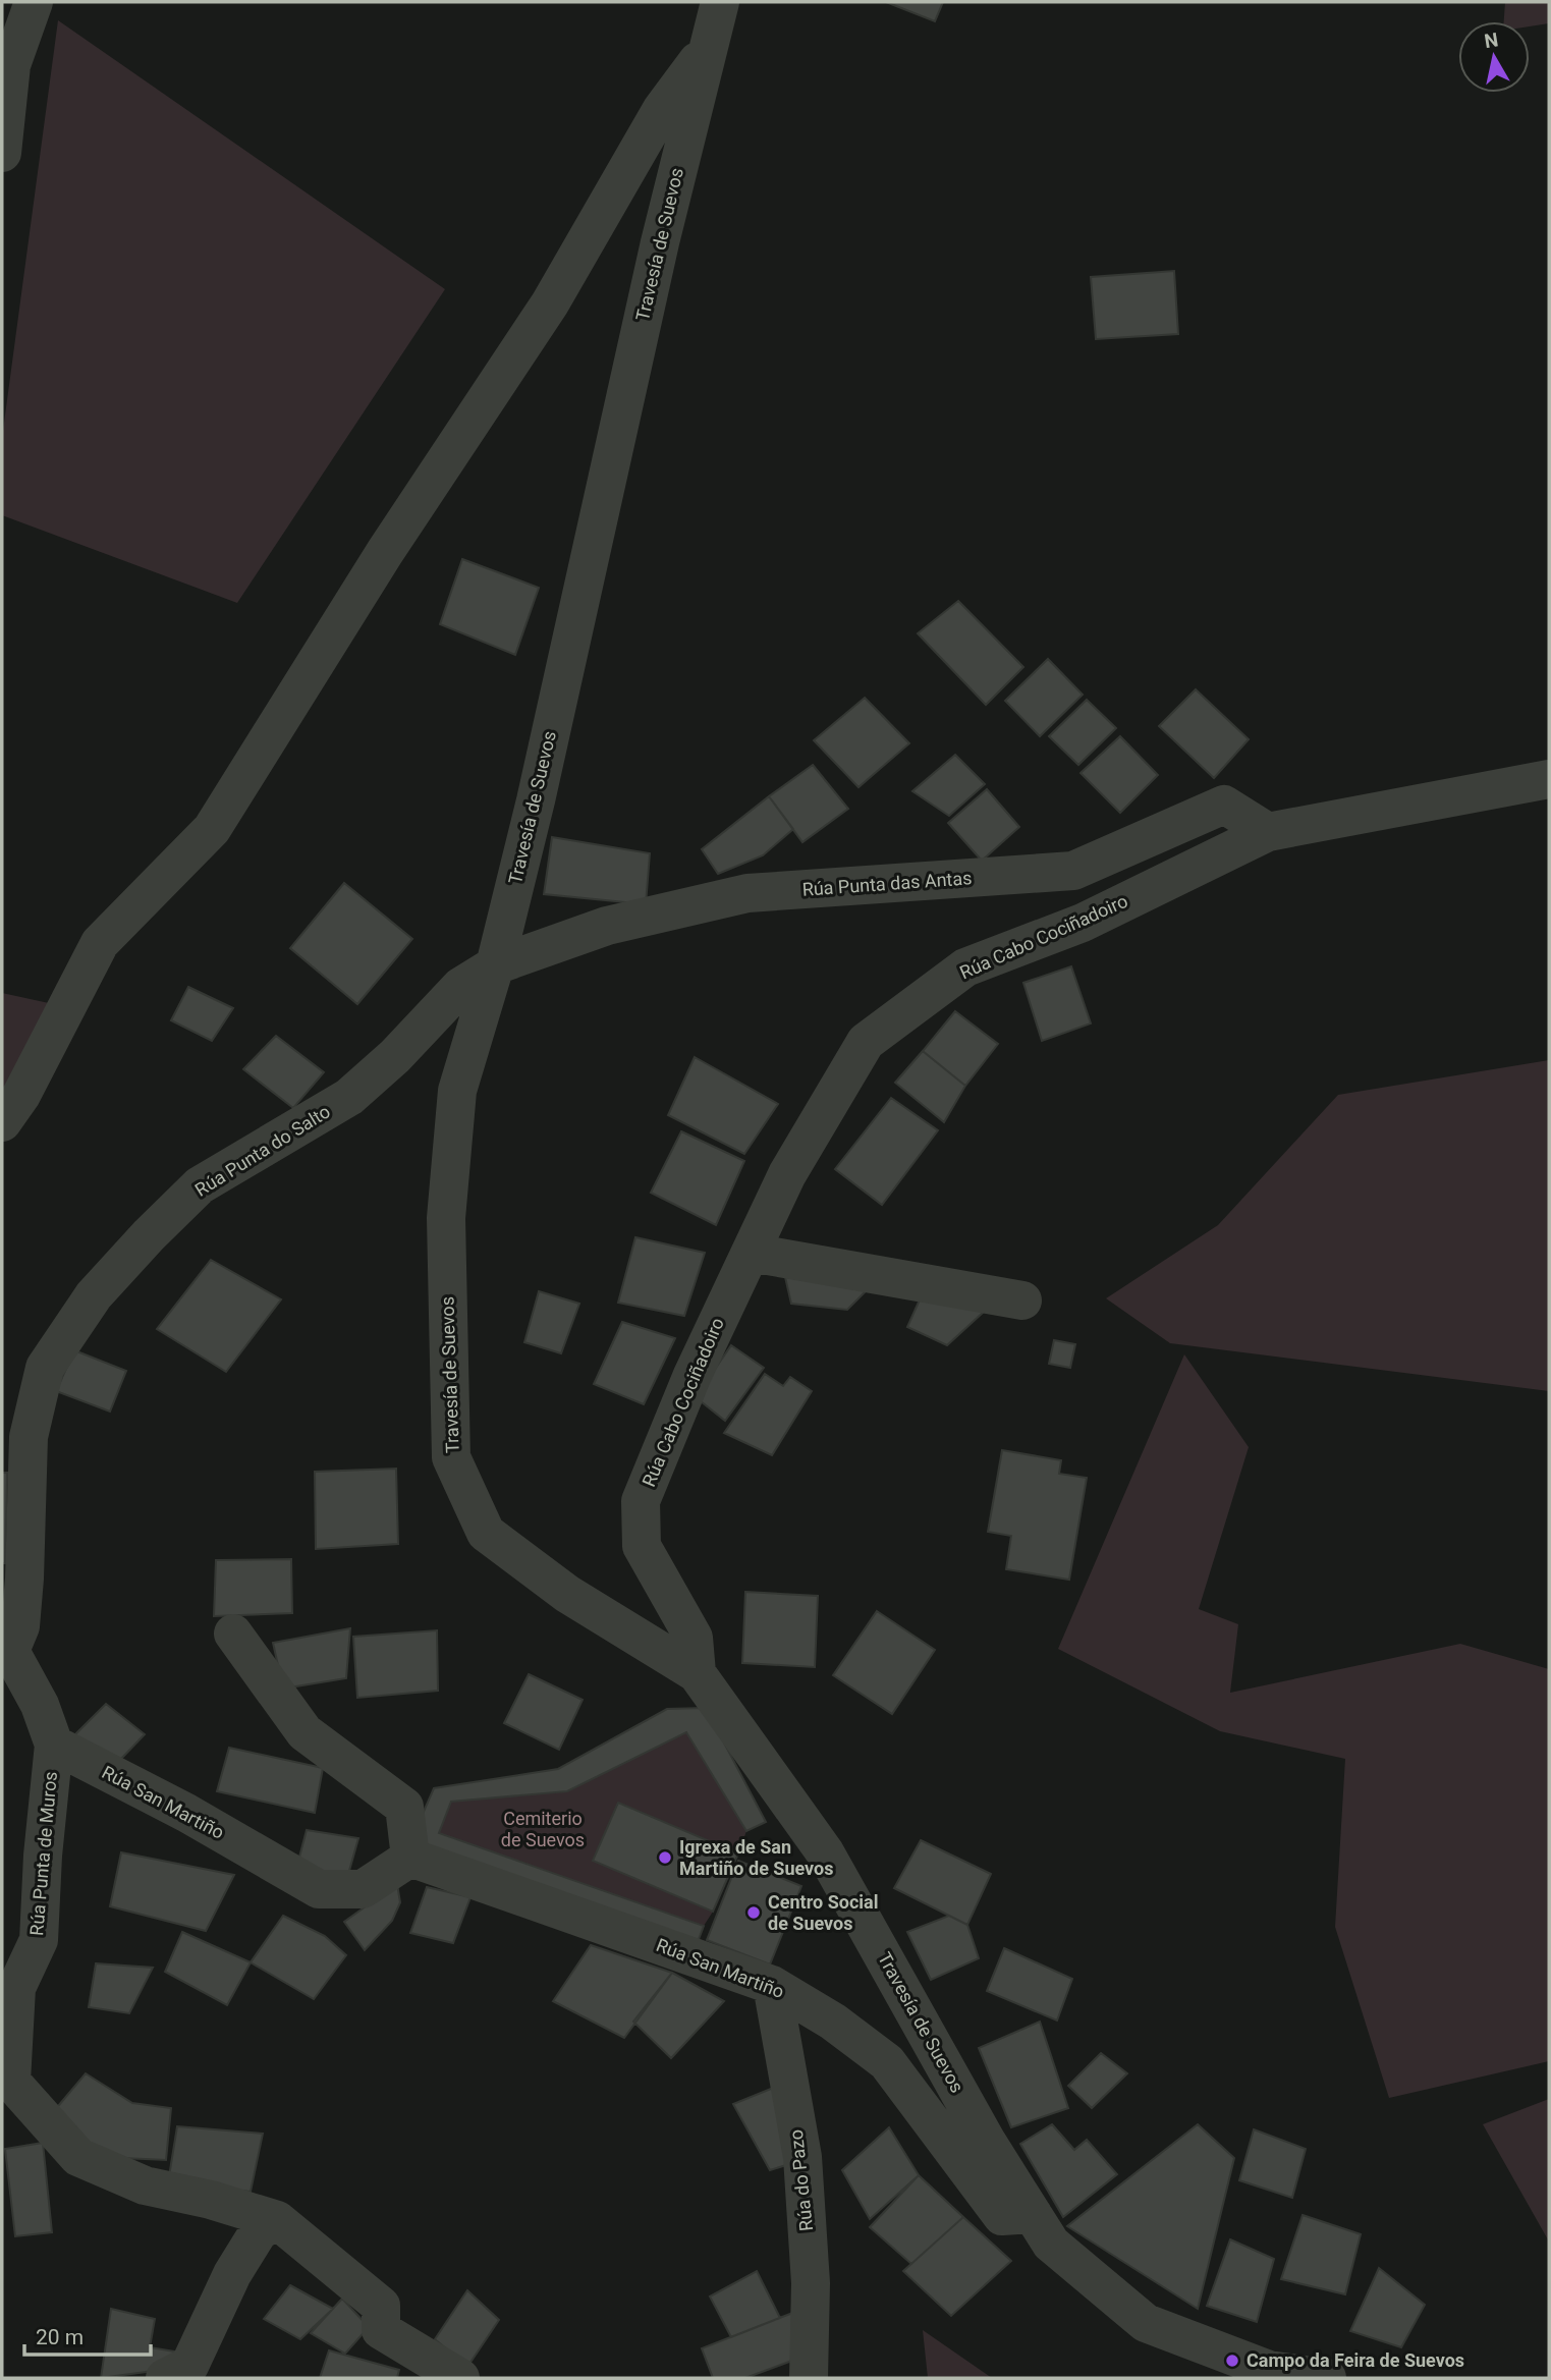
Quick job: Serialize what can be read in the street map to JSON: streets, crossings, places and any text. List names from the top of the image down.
{
  "streets": {
    "street": [
      "Travesía de Suevos",
      "Rúa Punta das Antas",
      "Rúa Cabo Cociñadoiro",
      "Rúa Punta do Salto",
      "Rúa San Martiño",
      "Rúa Punta de Muros",
      "Rúa do Pazo"
    ]
  },
  "crossings": [
    ["Travesía de Suevos", "Rúa Punta das Antas"],
    ["Travesía de Suevos", "Rúa Cabo Cociñadoiro"],
    ["Travesía de Suevos", "Rúa Punta do Salto"],
    ["Travesía de Suevos", "Rúa San Martiño"],
    ["Rúa Punta das Antas", "Rúa Cabo Cociñadoiro"],
    ["Rúa Punta das Antas", "Rúa Punta do Salto"],
    ["Rúa San Martiño", "Rúa Punta de Muros"],
    ["Rúa San Martiño", "Rúa do Pazo"]
  ],
  "parks": ["Cemiterio de Suevos"],
  "places": ["Igrexa de San Martiño de Suevos", "Centro Social de Suevos", "Campo da Feira de Suevos"],
  "scale_bar": "20 m",
  "north": "top"
}
